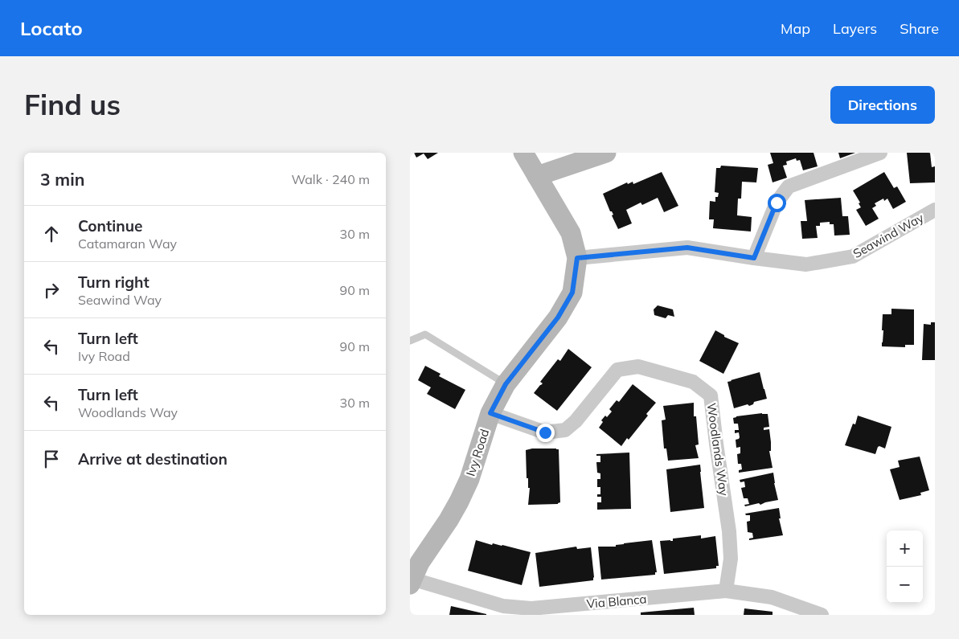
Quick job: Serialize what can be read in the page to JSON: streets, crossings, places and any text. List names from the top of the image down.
{
  "streets": {
    "street": [
      "Seawind Way",
      "Woodlands Way",
      "Ivy Road",
      "Via Blanca"
    ]
  },
  "crossings": [
    ["Seawind Way", "Ivy Road"],
    ["Woodlands Way", "Ivy Road"],
    ["Woodlands Way", "Via Blanca"],
    ["Ivy Road", "Via Blanca"]
  ],
  "page": {
    "header": "Locato",
    "nav": ["Map", "Layers", "Share"],
    "buttons": "Directions",
    "title": "Find us",
    "heading": ["3 min", "Walk · 240 m"],
    "list": [
      ["Continue", "Catamaran Way", "30 m"],
      ["Turn right", "Seawind Way", "90 m"],
      ["Turn left", "Ivy Road", "90 m"],
      ["Turn left", "Woodlands Way", "30 m"],
      "Arrive at destination"
    ],
    "map_buttons": ["+", "−"]
  }
}
